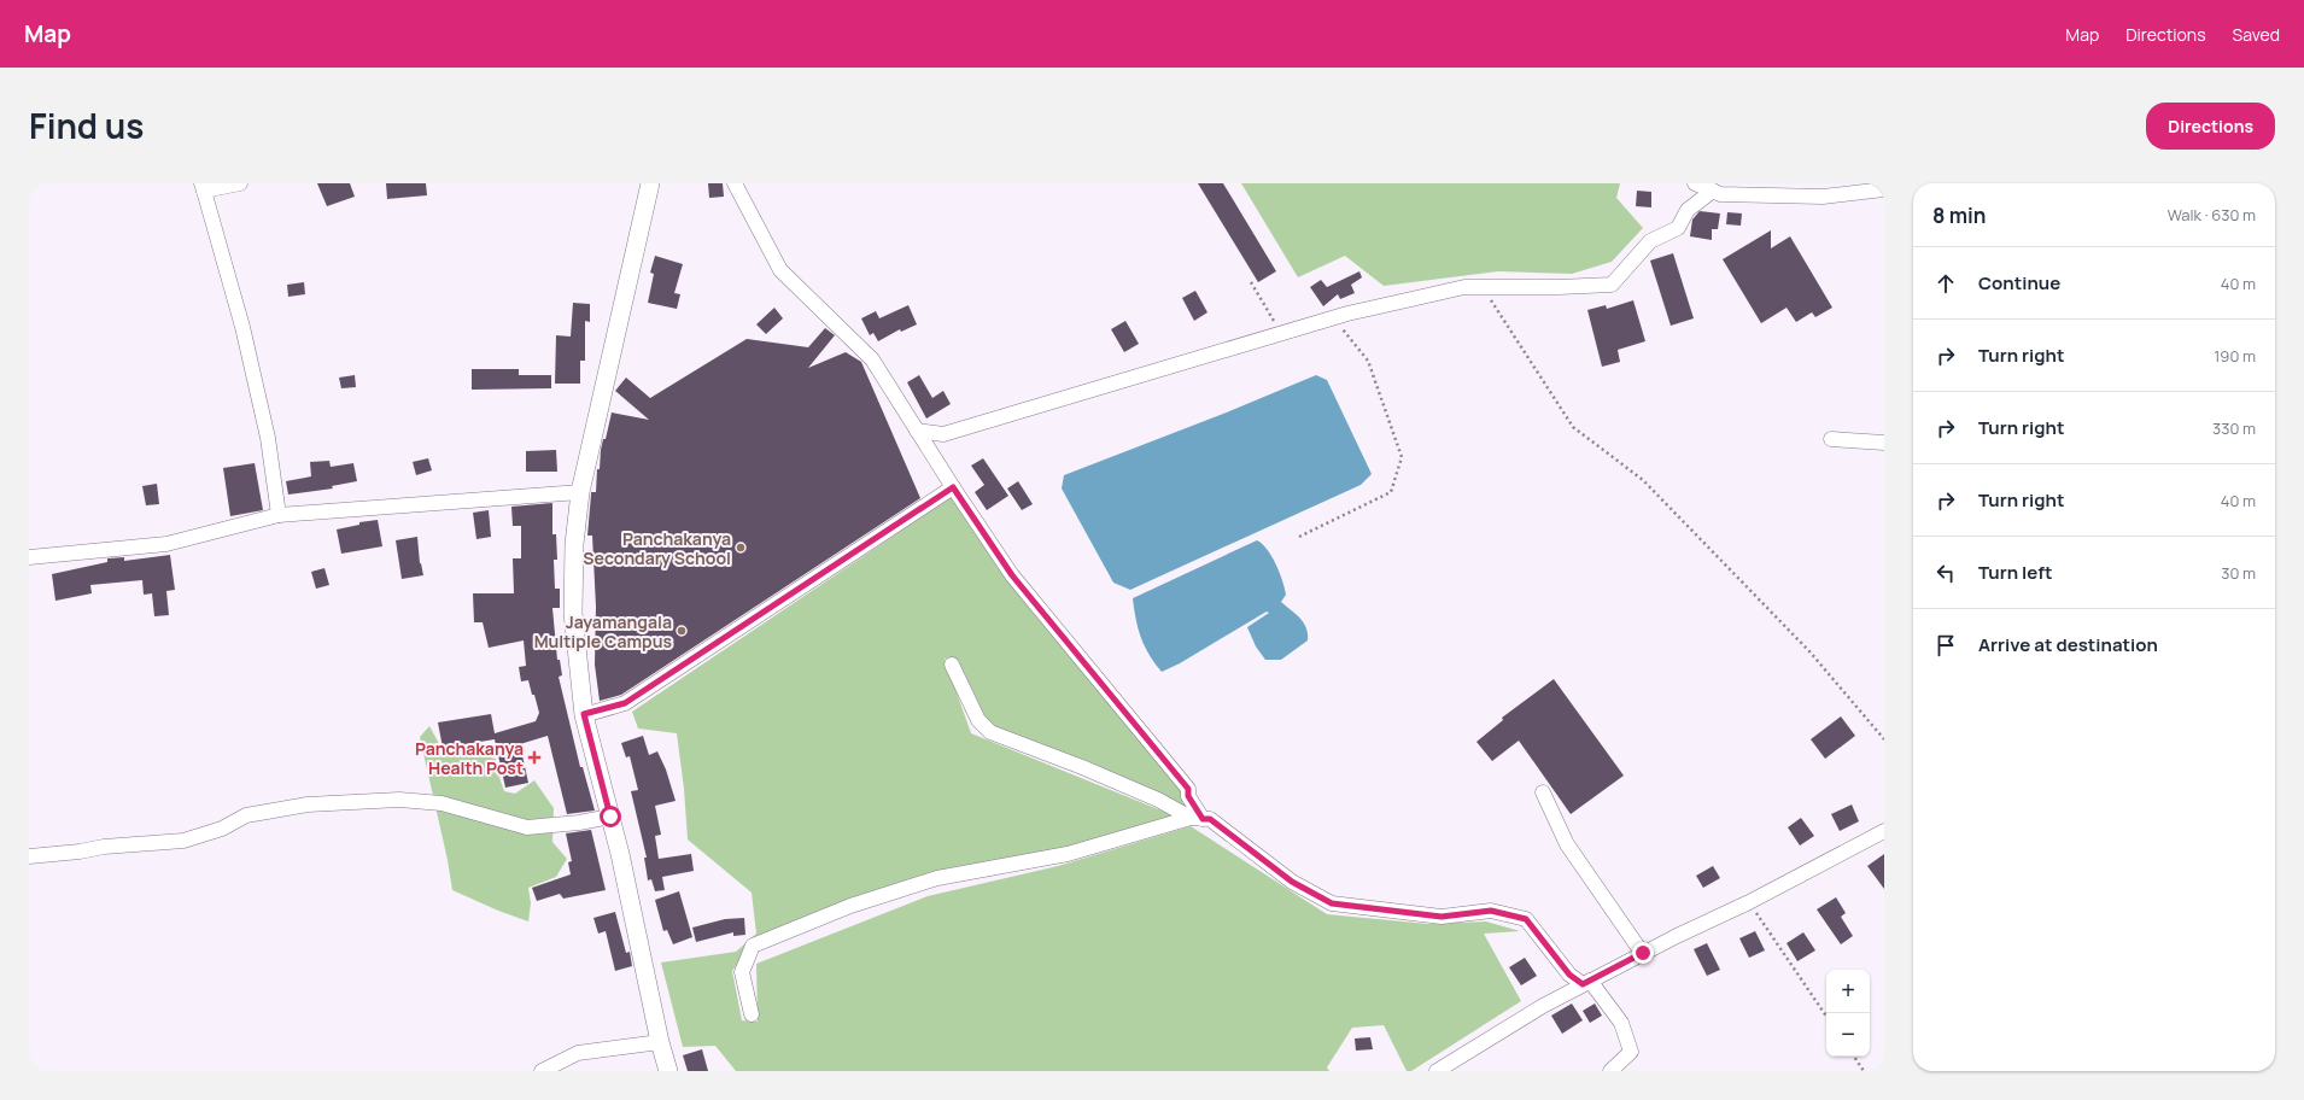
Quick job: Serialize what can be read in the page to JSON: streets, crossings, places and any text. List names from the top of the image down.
{
  "places": {
    "other": ["Panchakanya Secondary School", "Jayamangala Multiple Campus"],
    "health": ["Panchakanya Health Post"]
  },
  "page": {
    "header": "Map",
    "nav": ["Map", "Directions", "Saved"],
    "title": "Find us",
    "buttons": "Directions",
    "heading": ["8 min", "Walk · 630 m"],
    "list": [
      ["Continue", "40 m"],
      ["Turn right", "190 m"],
      ["Turn right", "330 m"],
      ["Turn right", "40 m"],
      ["Turn left", "30 m"],
      "Arrive at destination"
    ],
    "map_buttons": ["+", "−"]
  }
}
